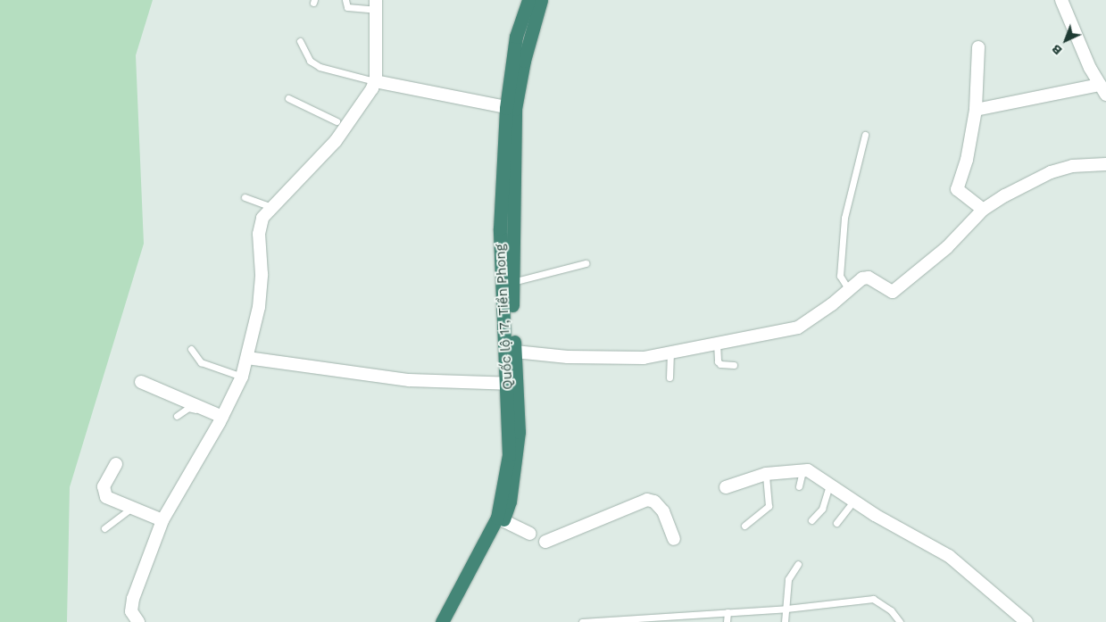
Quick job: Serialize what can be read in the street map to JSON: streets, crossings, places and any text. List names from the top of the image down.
{
  "streets": {
    "highway": ["Quốc lộ 17, Tiền Phong"]
  },
  "north": "bottom left"
}
